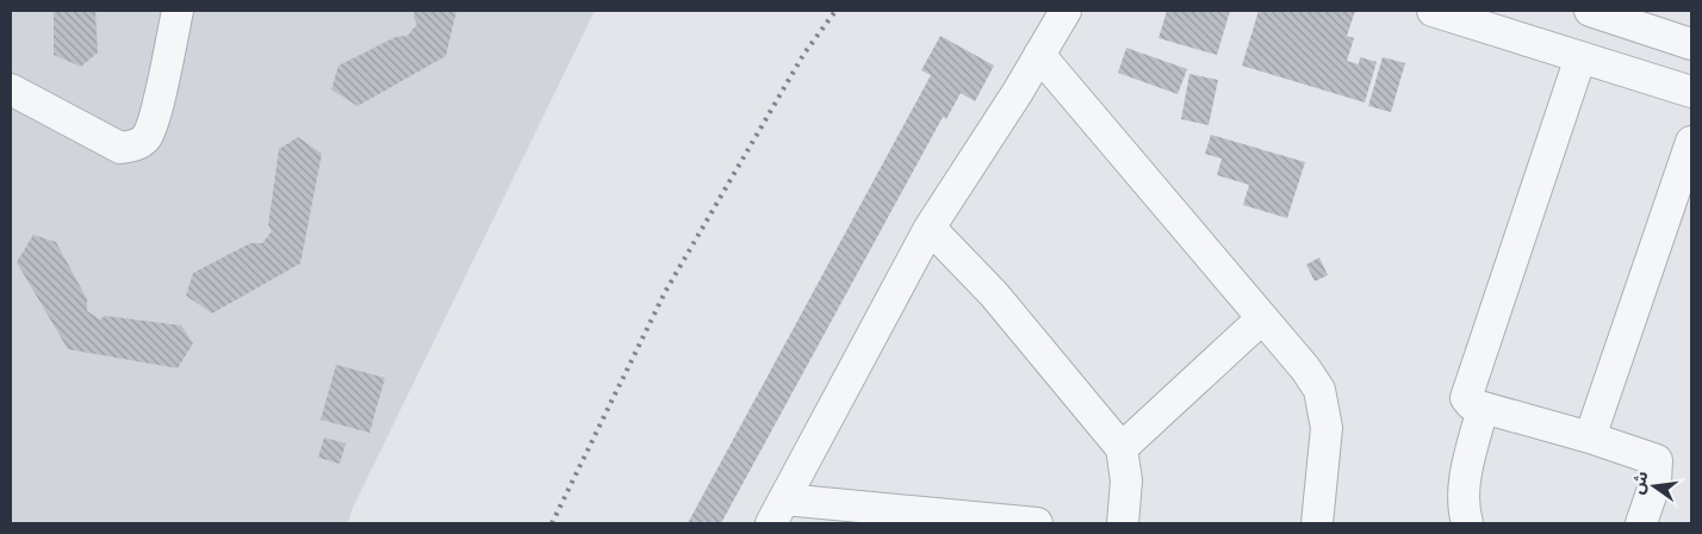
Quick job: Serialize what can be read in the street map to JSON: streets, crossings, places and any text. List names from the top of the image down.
{
  "north": "left"
}
